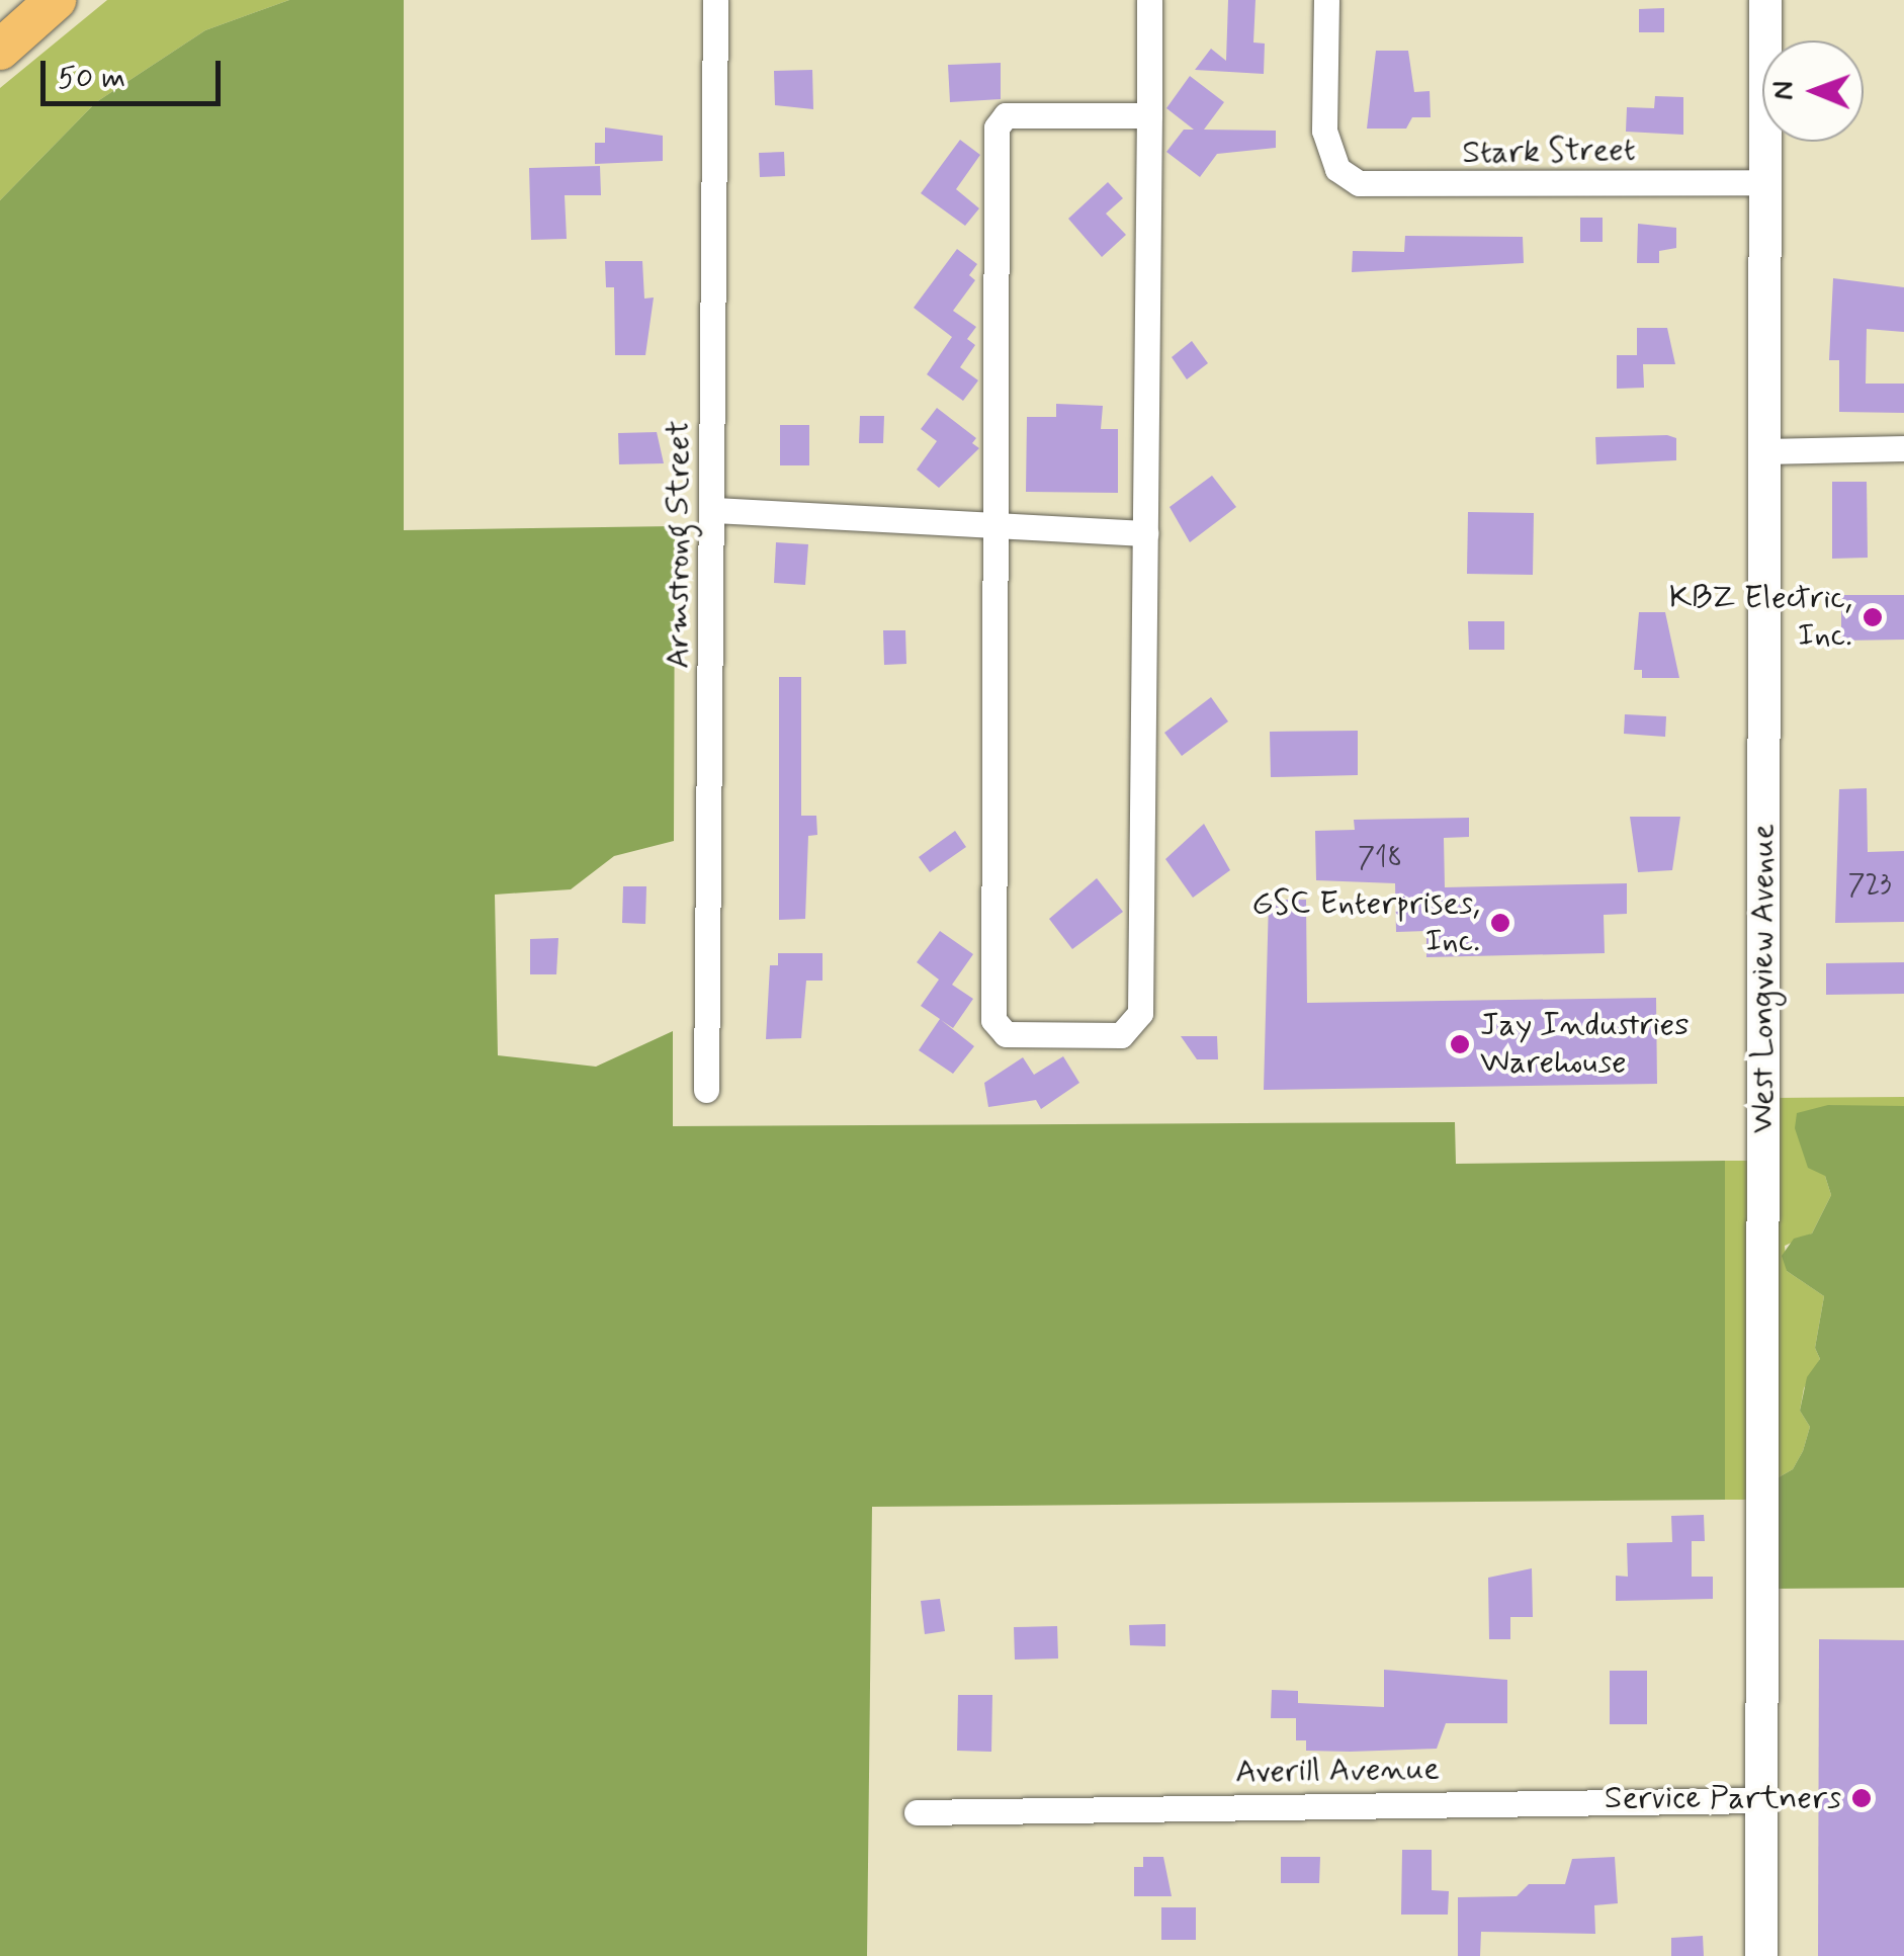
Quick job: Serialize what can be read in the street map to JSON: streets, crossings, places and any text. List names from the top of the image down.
{
  "streets": {
    "street": [
      "Stark Street",
      "Armstrong Street",
      "West Longview Avenue",
      "Averill Avenue"
    ]
  },
  "crossings": [
    ["Stark Street", "West Longview Avenue"],
    ["West Longview Avenue", "Averill Avenue"]
  ],
  "places": [
    "KBZ Electric, Inc.",
    "GSC Enterprises, Inc.",
    "Jay Industries Warehouse",
    "Service Partners"
  ],
  "house_numbers": ["718", "723"],
  "scale_bar": "50 m",
  "north": "left"
}
